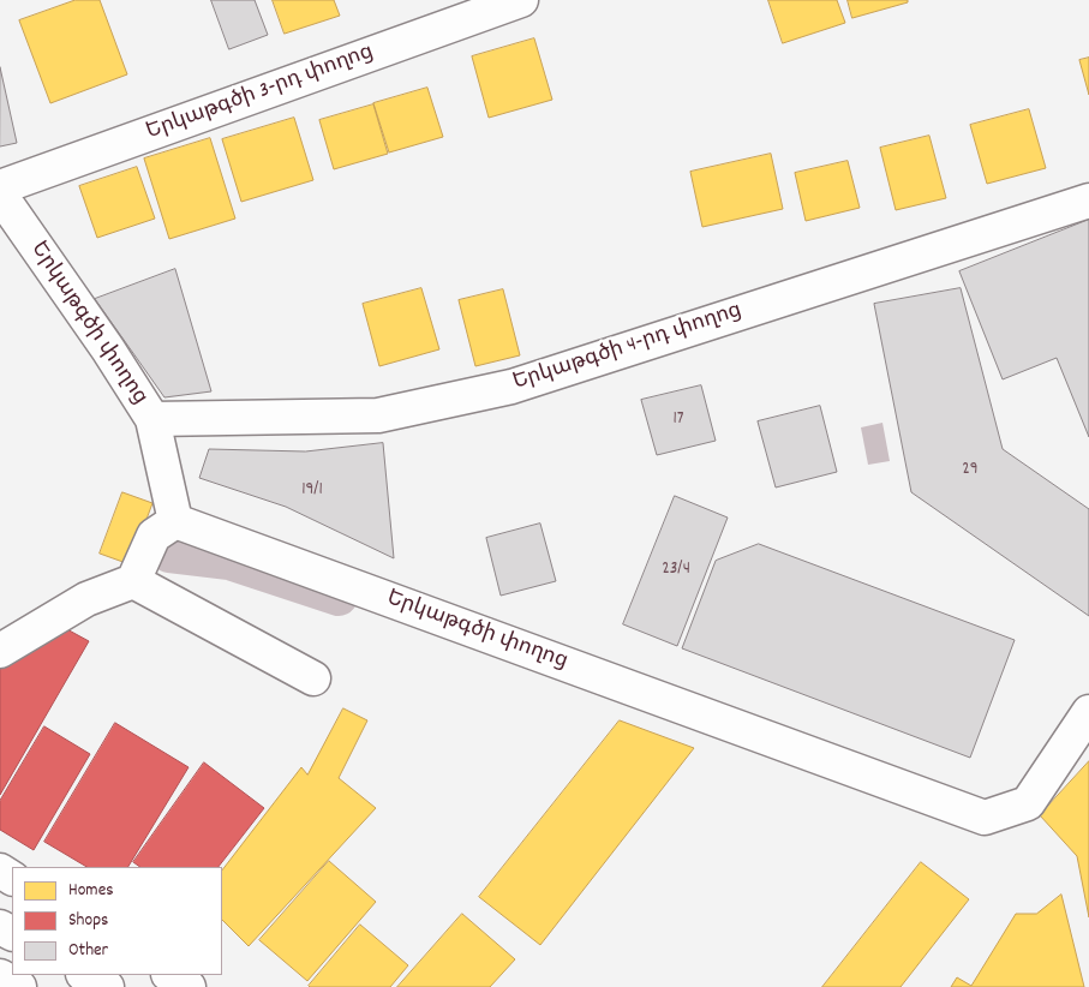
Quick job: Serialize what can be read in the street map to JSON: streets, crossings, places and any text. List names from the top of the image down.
{
  "streets": {
    "main road": ["Երկաթգծի 3-րդ փողոց", "Երկաթգծի փողոց", "Երկաթգծի 4-րդ փողոց"]
  },
  "crossings": [
    ["Երկաթգծի փողոց", "Երկաթգծի 4-րդ փողոց"]
  ],
  "house_numbers": [
    "17",
    "29",
    "19/1",
    "23/4"
  ],
  "legend": ["Homes", "Shops", "Other"]
}
